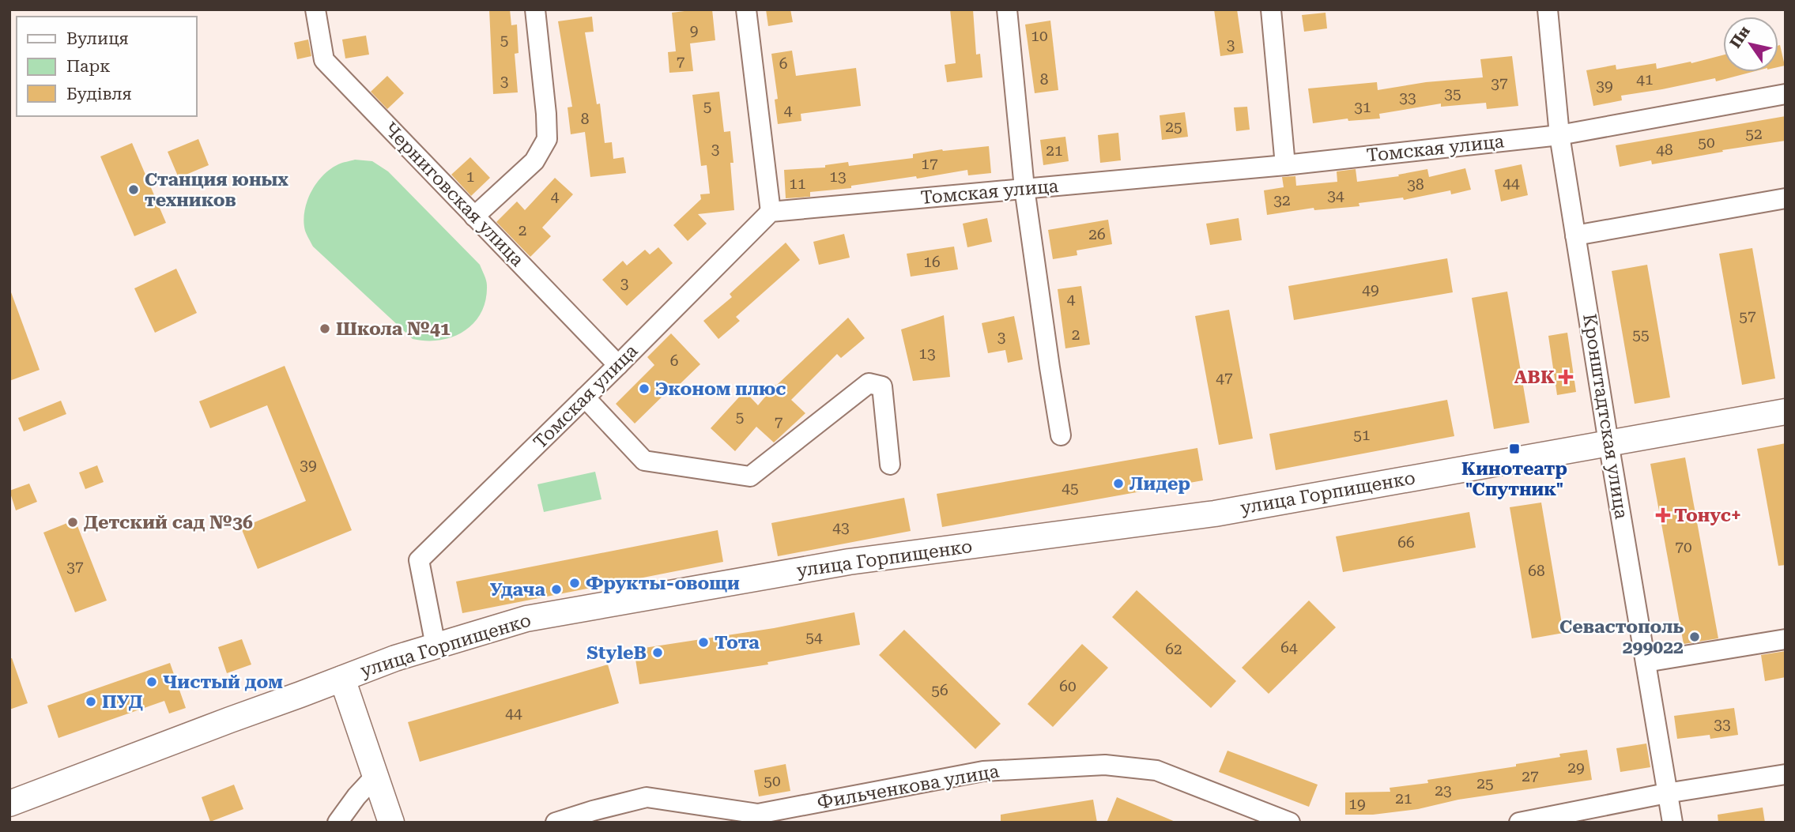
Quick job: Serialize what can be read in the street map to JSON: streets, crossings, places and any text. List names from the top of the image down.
{
  "streets": {
    "main road": ["улица Горпищенко"],
    "street": [
      "Томская улица",
      "Черниговская улица",
      "Кронштадтская улица",
      "Фильченкова улица"
    ]
  },
  "crossings": [
    ["Томская улица", "Черниговская улица"],
    ["Томская улица", "Кронштадтская улица"],
    ["Томская улица", "улица Горпищенко"],
    ["Кронштадтская улица", "улица Горпищенко"]
  ],
  "places": {
    "other": [
      "Станция юных техников",
      "Школа №41",
      "Эконом плюс",
      "Лидер",
      "Детский сад №36",
      "Фрукты-овощи",
      "Удача",
      "Севастополь 299022",
      "Тота",
      "StyleB",
      "Чистый дом",
      "ПУД"
    ],
    "health": ["АВК", "Тонус+"],
    "transit": ["Кинотеатр \"Спутник\""]
  },
  "house_numbers": [
    "9",
    "10",
    "5",
    "3",
    "7",
    "6",
    "8",
    "41",
    "3",
    "37",
    "39",
    "35",
    "33",
    "5",
    "31",
    "4",
    "8",
    "25",
    "52",
    "50",
    "3",
    "48",
    "21",
    "17",
    "1",
    "13",
    "44",
    "11",
    "38",
    "34",
    "4",
    "32",
    "2",
    "26",
    "16",
    "3",
    "49",
    "4",
    "57",
    "2",
    "55",
    "3",
    "13",
    "6",
    "47",
    "5",
    "7",
    "51",
    "39",
    "45",
    "43",
    "66",
    "70",
    "37",
    "68",
    "54",
    "64",
    "62",
    "60",
    "56",
    "44",
    "33",
    "29",
    "27",
    "50",
    "25",
    "23",
    "21",
    "19"
  ],
  "legend": ["Вулиця", "Парк", "Будівля"],
  "north": "top left"
}
